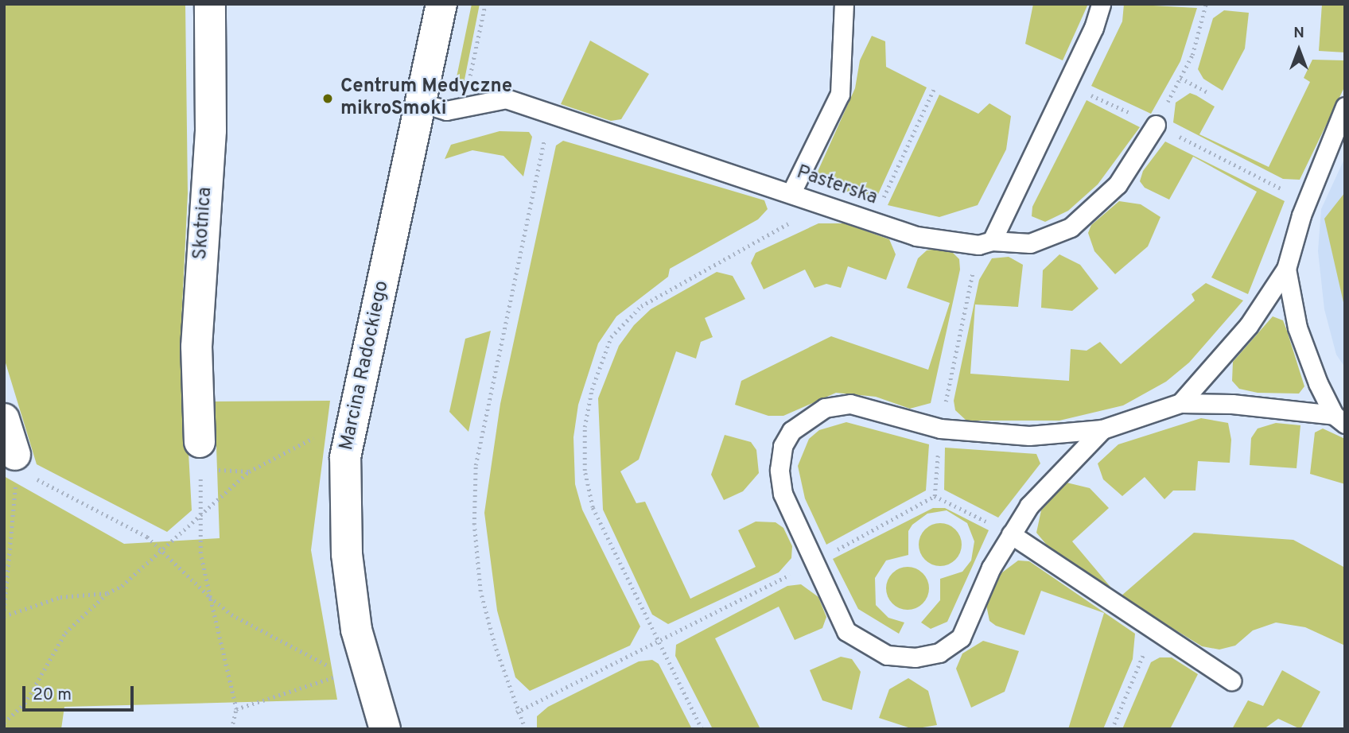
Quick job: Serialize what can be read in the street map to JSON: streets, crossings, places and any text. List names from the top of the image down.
{
  "streets": {
    "street": ["Skotnica", "Marcina Radockiego"],
    "lane": ["Pasterska"]
  },
  "crossings": [
    ["Pasterska", "Marcina Radockiego"]
  ],
  "places": ["Centrum Medyczne mikroSmoki"],
  "scale_bar": "20 m",
  "north": "top"
}
